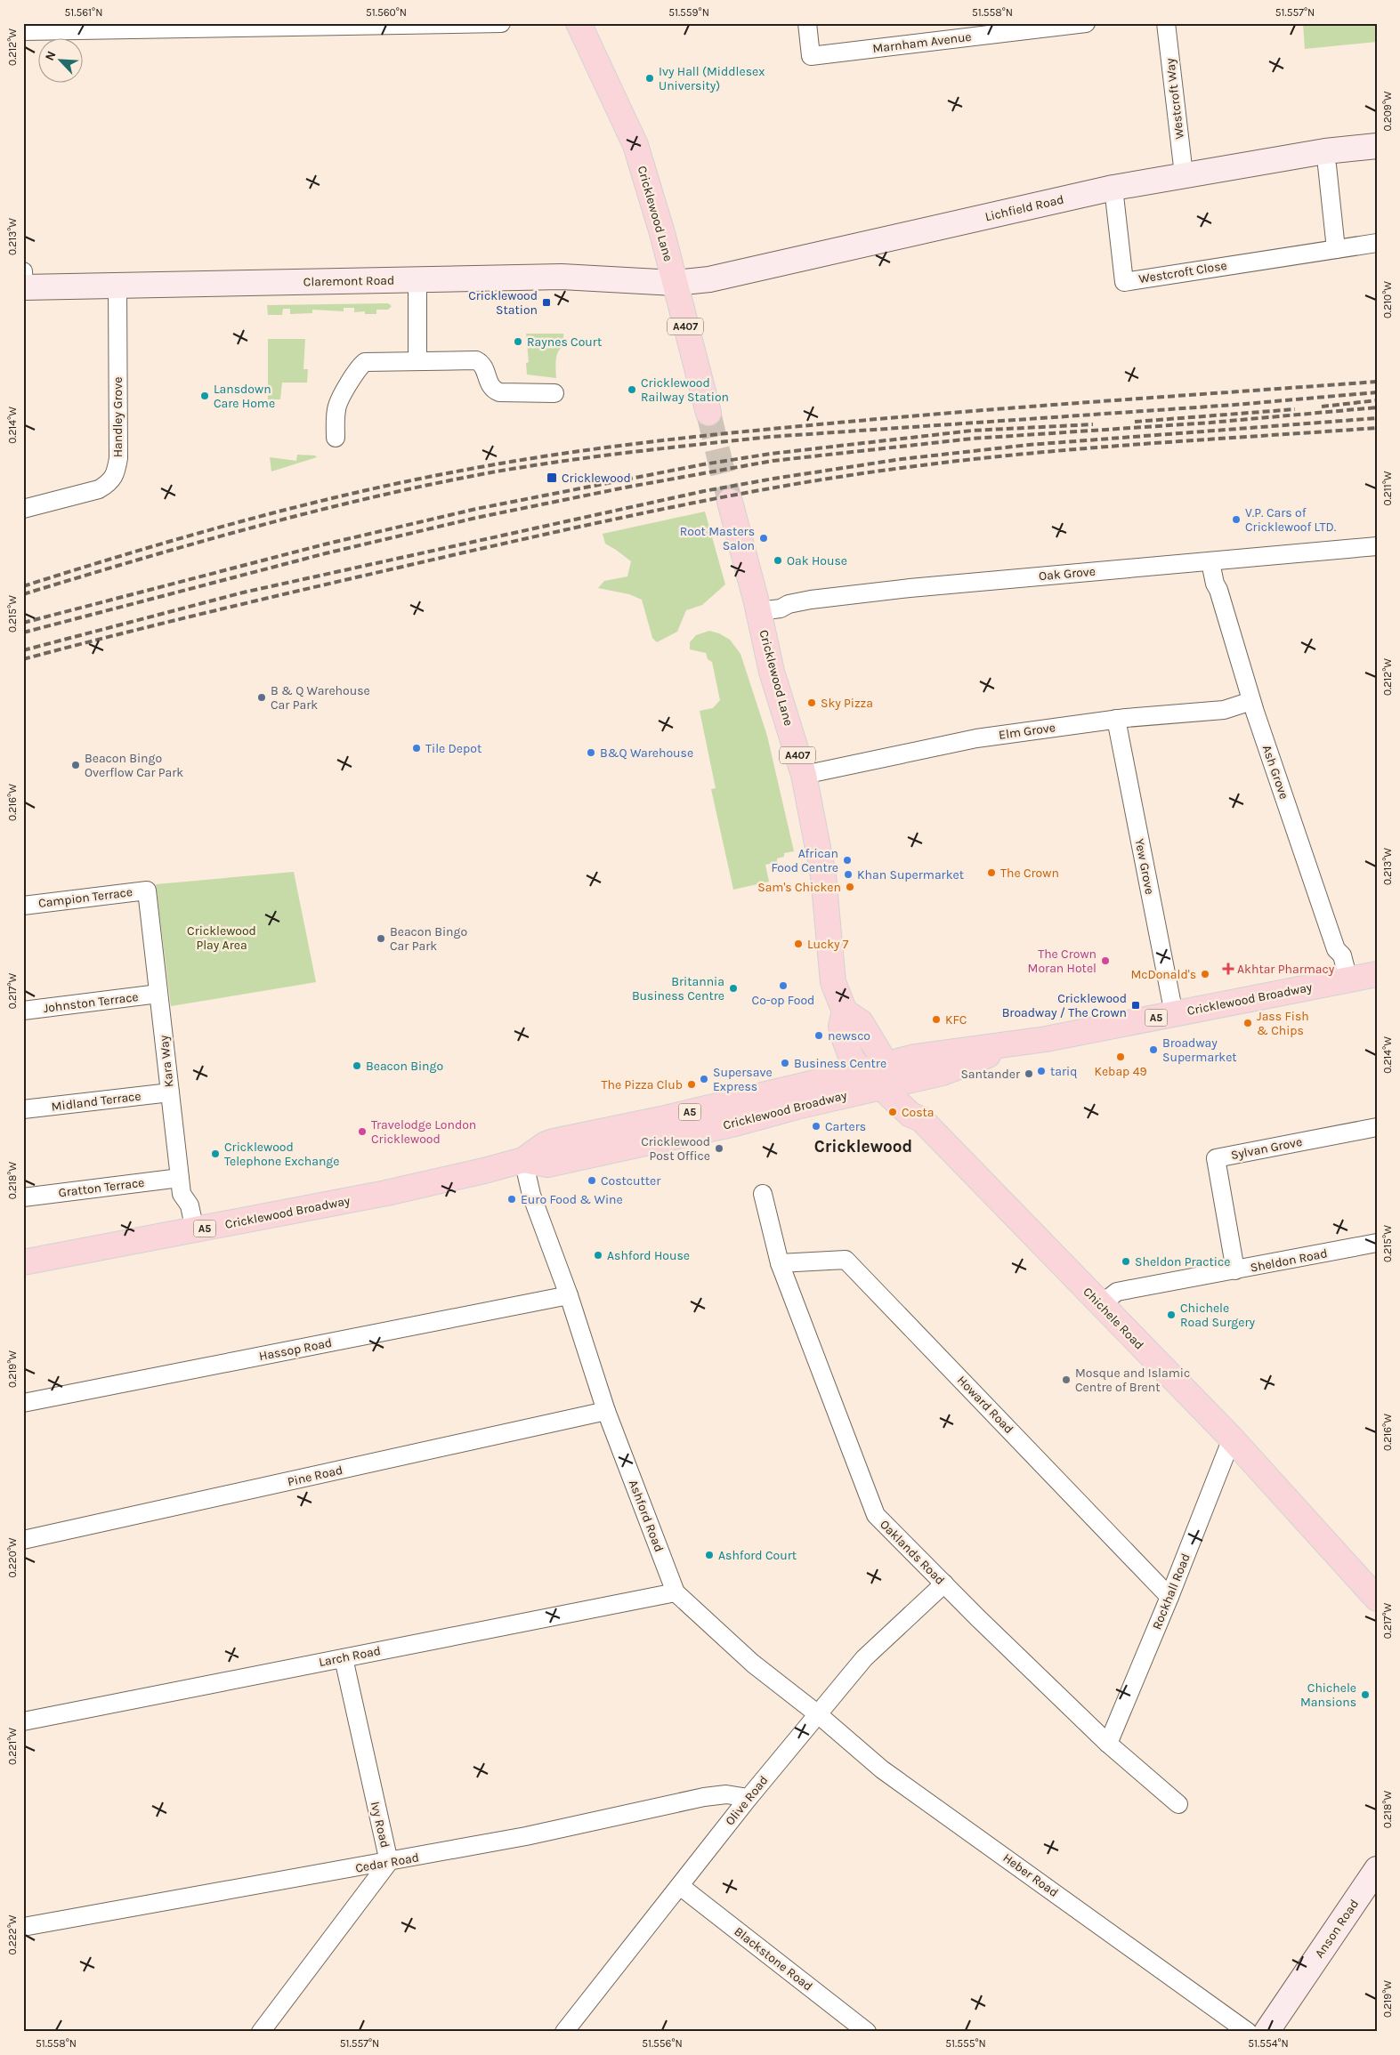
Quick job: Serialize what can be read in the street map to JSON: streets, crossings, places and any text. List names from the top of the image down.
{
  "streets": {
    "main road": [
      "Cricklewood Lane",
      "A407",
      "Cricklewood Broadway",
      "A5",
      "Chichele Road"
    ],
    "street": [
      "Marnham Avenue",
      "Westcroft Way",
      "Lichfield Road",
      "Westcroft Close",
      "Claremont Road",
      "Handley Grove",
      "Oak Grove",
      "Elm Grove",
      "Ash Grove",
      "Yew Grove",
      "Campion Terrace",
      "Johnston Terrace",
      "Kara Way",
      "Midland Terrace",
      "Sylvan Grove",
      "Gratton Terrace",
      "Sheldon Road",
      "Hassop Road",
      "Howard Road",
      "Pine Road",
      "Ashford Road",
      "Oaklands Road",
      "Rockhall Road",
      "Larch Road",
      "Olive Road",
      "Ivy Road",
      "Cedar Road",
      "Heber Road",
      "Anson Road",
      "Blackstone Road"
    ]
  },
  "crossings": [
    ["Westcroft Way", "Lichfield Road"],
    ["Lichfield Road", "Cricklewood Lane"],
    ["Lichfield Road", "Westcroft Close"],
    ["Lichfield Road", "Claremont Road"],
    ["Cricklewood Lane", "Claremont Road"],
    ["Cricklewood Lane", "A407"],
    ["Cricklewood Lane", "Oak Grove"],
    ["Cricklewood Lane", "Elm Grove"],
    ["Cricklewood Lane", "Cricklewood Broadway"],
    ["Cricklewood Lane", "Chichele Road"],
    ["Claremont Road", "Handley Grove"],
    ["A407", "Cricklewood Broadway"],
    ["A407", "Chichele Road"],
    ["Oak Grove", "Ash Grove"],
    ["Elm Grove", "Ash Grove"],
    ["Elm Grove", "Yew Grove"],
    ["Ash Grove", "Cricklewood Broadway"],
    ["Yew Grove", "Cricklewood Broadway"],
    ["Campion Terrace", "Kara Way"],
    ["Cricklewood Broadway", "Kara Way"],
    ["Cricklewood Broadway", "Chichele Road"],
    ["Cricklewood Broadway", "Ashford Road"],
    ["Johnston Terrace", "Kara Way"],
    ["Kara Way", "Midland Terrace"],
    ["Kara Way", "Gratton Terrace"],
    ["Sylvan Grove", "Sheldon Road"],
    ["Sheldon Road", "Chichele Road"],
    ["Chichele Road", "Rockhall Road"],
    ["Hassop Road", "Ashford Road"],
    ["Howard Road", "Oaklands Road"],
    ["Howard Road", "Rockhall Road"],
    ["Pine Road", "Ashford Road"],
    ["Ashford Road", "Larch Road"],
    ["Ashford Road", "Olive Road"],
    ["Ashford Road", "Heber Road"],
    ["Oaklands Road", "Rockhall Road"],
    ["Oaklands Road", "Olive Road"],
    ["Larch Road", "Ivy Road"],
    ["Olive Road", "Cedar Road"],
    ["Olive Road", "Heber Road"],
    ["Olive Road", "Blackstone Road"],
    ["Ivy Road", "Cedar Road"]
  ],
  "districts": ["Cricklewood"],
  "parks": ["Cricklewood Play Area"],
  "places": {
    "other": [
      "Ivy Hall (Middlesex University)",
      "Raynes Court",
      "Cricklewood Railway Station",
      "Lansdown Care Home",
      "V.P. Cars of Cricklewoof LTD.",
      "Root Masters Salon",
      "Oak House",
      "B & Q Warehouse Car Park",
      "Sky Pizza",
      "Tile Depot",
      "B&Q Warehouse",
      "Beacon Bingo Overflow Car Park",
      "African Food Centre",
      "The Crown",
      "Khan Supermarket",
      "Sam's Chicken",
      "Beacon Bingo Car Park",
      "Lucky 7",
      "The Crown Moran Hotel",
      "McDonald's",
      "Co-op Food",
      "Britannia Business Centre",
      "KFC",
      "Jass Fish & Chips",
      "newsco",
      "Broadway Supermarket",
      "Kebap 49",
      "Business Centre",
      "Beacon Bingo",
      "tariq",
      "Santander",
      "Supersave Express",
      "The Pizza Club",
      "Costa",
      "Carters",
      "Travelodge London Cricklewood",
      "Cricklewood Post Office",
      "Cricklewood Telephone Exchange",
      "Costcutter",
      "Euro Food & Wine",
      "Ashford House",
      "Sheldon Practice",
      "Chichele Road Surgery",
      "Mosque and Islamic Centre of Brent",
      "Ashford Court",
      "Chichele Mansions"
    ],
    "transit": ["Cricklewood Station", "Cricklewood", "Cricklewood Broadway / The Crown"],
    "health": ["Akhtar Pharmacy"]
  },
  "north": "top left",
  "coordinates": [
    "51.561°N",
    "51.560°N",
    "51.559°N",
    "51.558°N",
    "51.557°N",
    "0.212°W",
    "0.209°W",
    "0.213°W",
    "0.210°W",
    "0.214°W",
    "0.211°W",
    "0.215°W",
    "0.216°W",
    "0.217°W",
    "0.218°W",
    "0.219°W",
    "0.220°W",
    "0.221°W",
    "0.222°W",
    "51.556°N",
    "51.555°N",
    "51.554°N"
  ]
}
